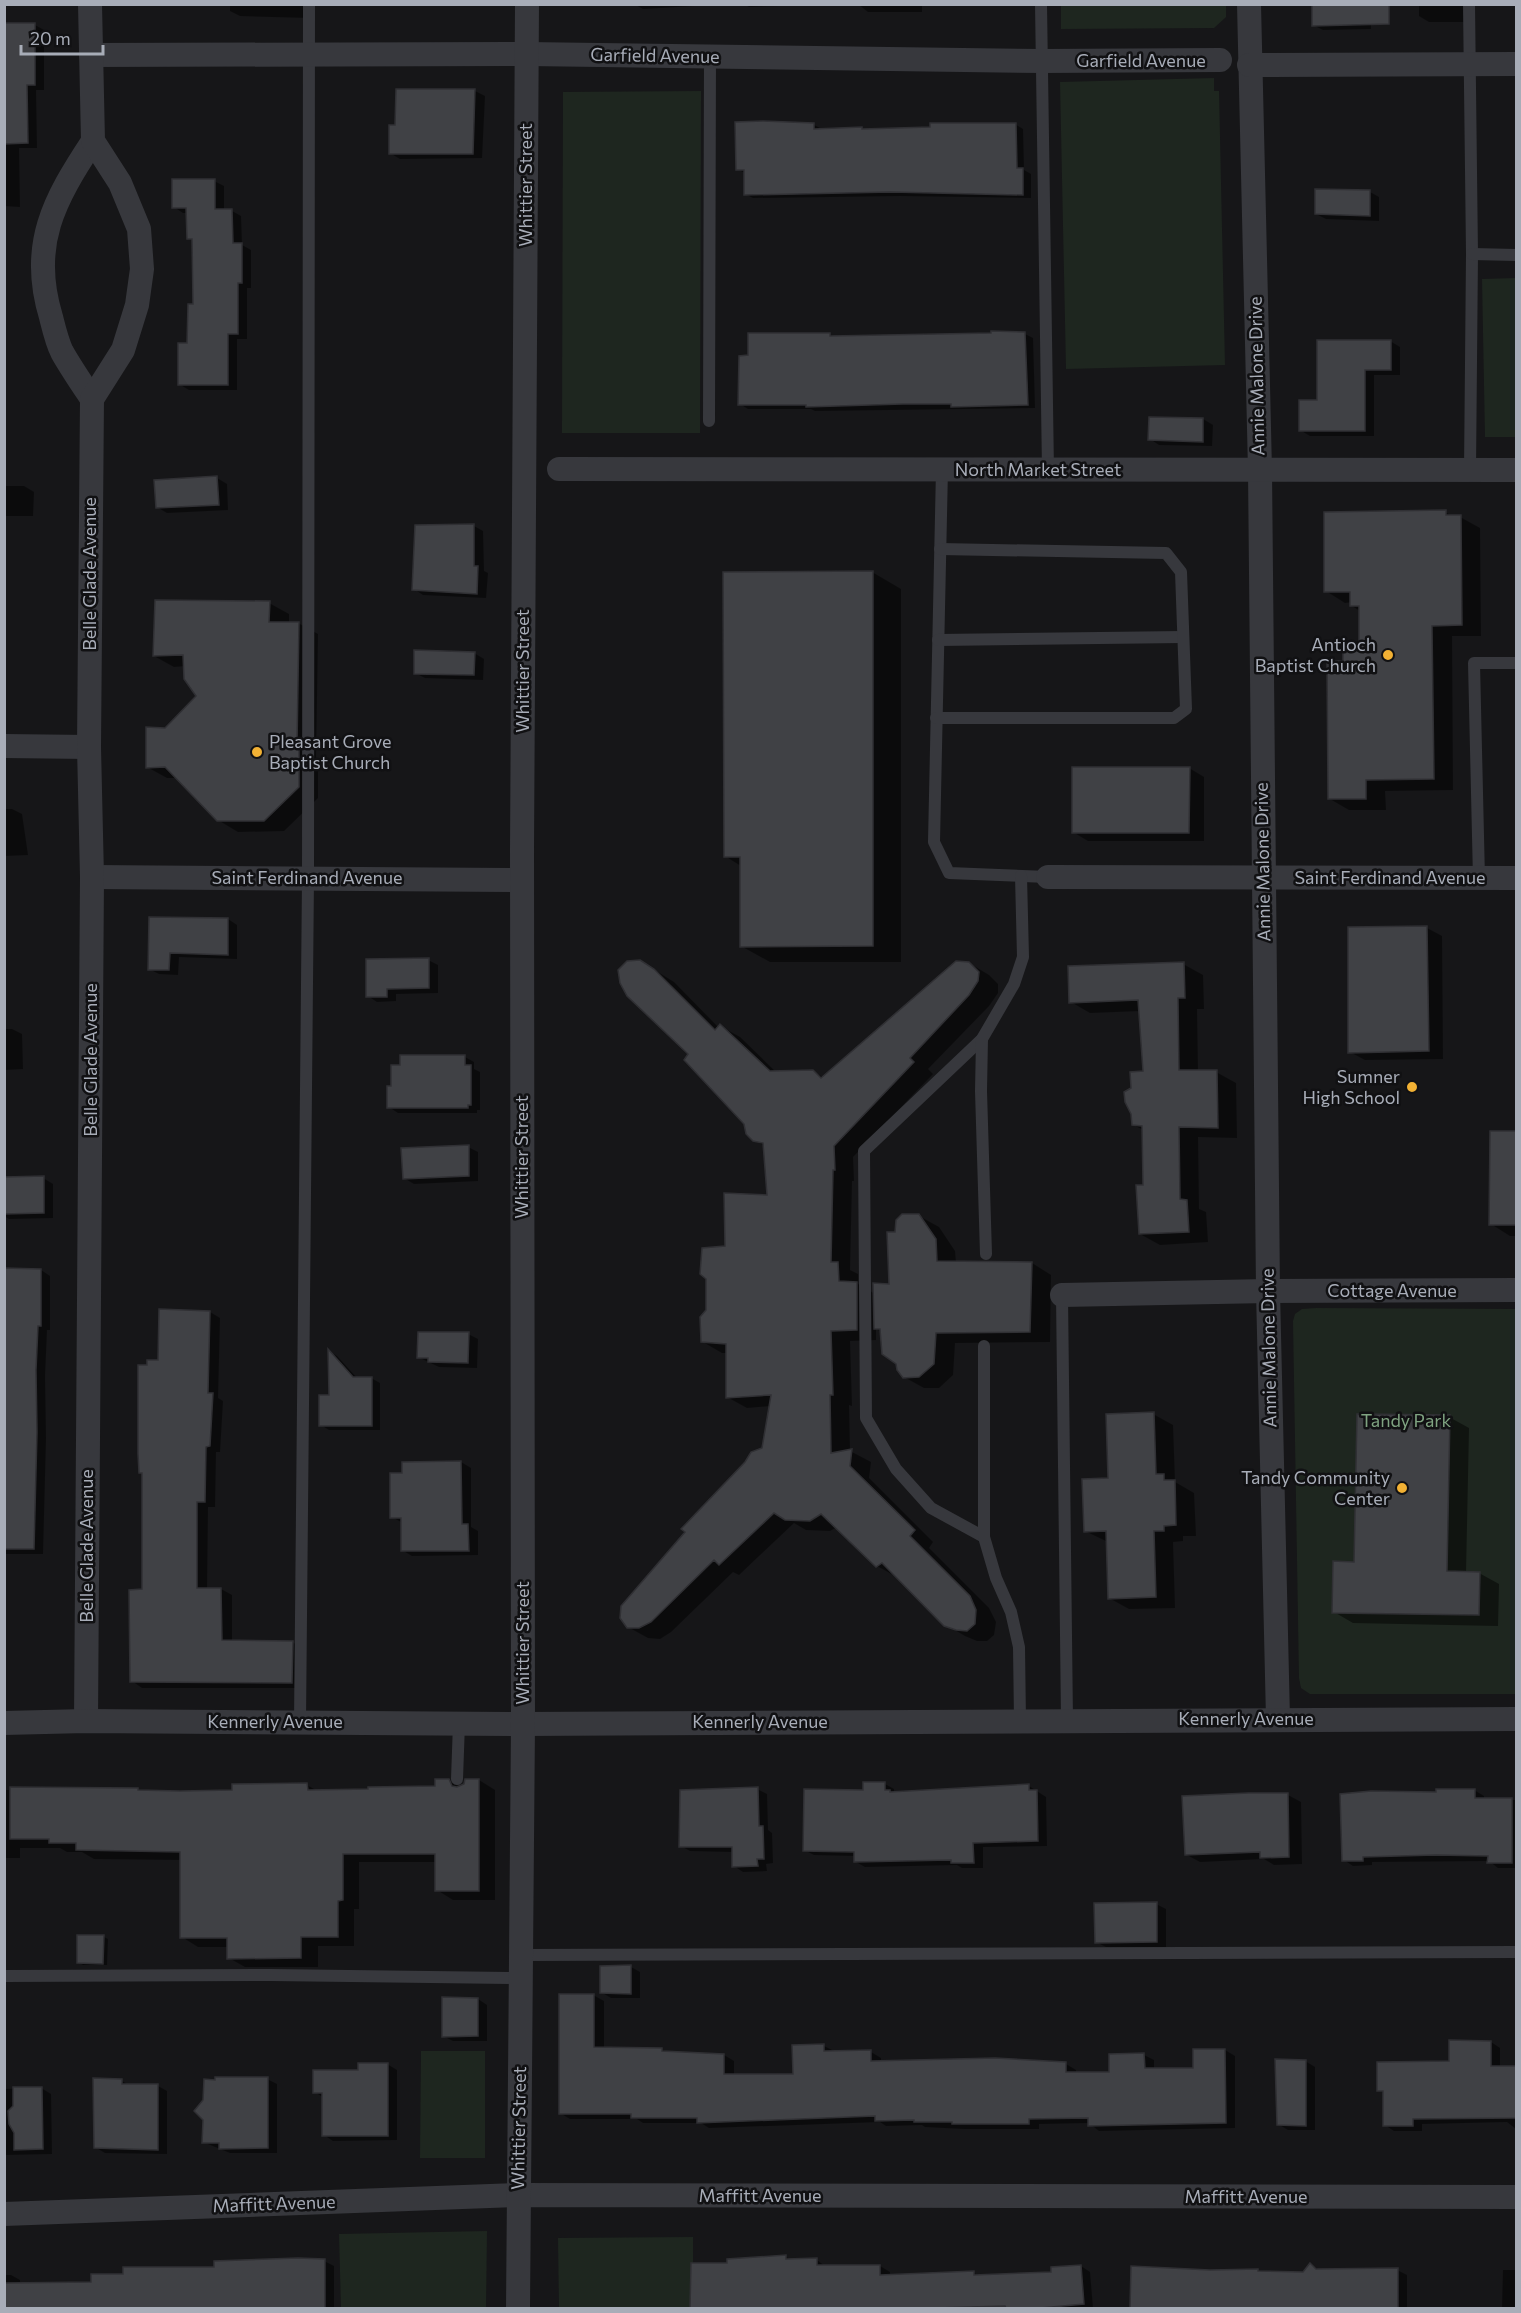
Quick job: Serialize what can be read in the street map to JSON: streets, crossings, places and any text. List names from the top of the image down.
{
  "streets": {
    "street": [
      "Garfield Avenue",
      "Whittier Street",
      "Annie Malone Drive",
      "North Market Street",
      "Belle Glade Avenue",
      "Saint Ferdinand Avenue",
      "Cottage Avenue",
      "Kennerly Avenue",
      "Maffitt Avenue"
    ]
  },
  "crossings": [
    ["Garfield Avenue", "Whittier Street"],
    ["Whittier Street", "Saint Ferdinand Avenue"],
    ["Whittier Street", "Kennerly Avenue"],
    ["Whittier Street", "Maffitt Avenue"],
    ["Annie Malone Drive", "North Market Street"],
    ["Annie Malone Drive", "Saint Ferdinand Avenue"],
    ["Annie Malone Drive", "Cottage Avenue"],
    ["Annie Malone Drive", "Kennerly Avenue"],
    ["Belle Glade Avenue", "Saint Ferdinand Avenue"],
    ["Belle Glade Avenue", "Kennerly Avenue"]
  ],
  "parks": ["Tandy Park"],
  "places": [
    "Antioch Baptist Church",
    "Pleasant Grove Baptist Church",
    "Sumner High School",
    "Tandy Community Center"
  ],
  "scale_bar": "20 m"
}
